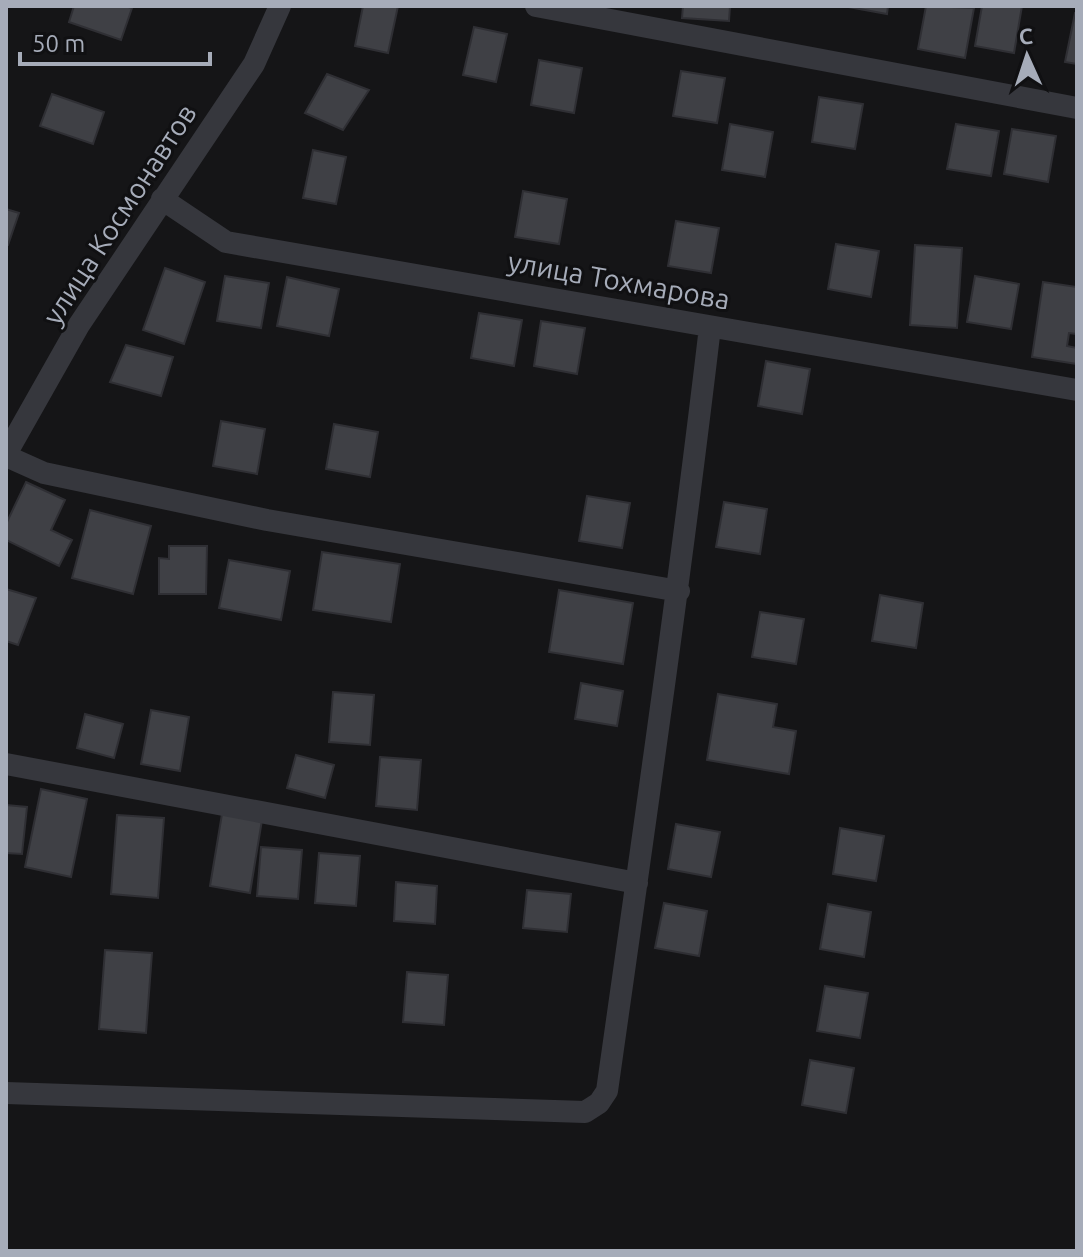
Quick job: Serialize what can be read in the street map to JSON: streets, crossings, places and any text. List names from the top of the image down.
{
  "streets": {
    "street": ["улица Космонавтов", "улица Тохмарова"]
  },
  "crossings": [
    ["улица Космонавтов", "улица Тохмарова"]
  ],
  "scale_bar": "50 m",
  "north": "top"
}
